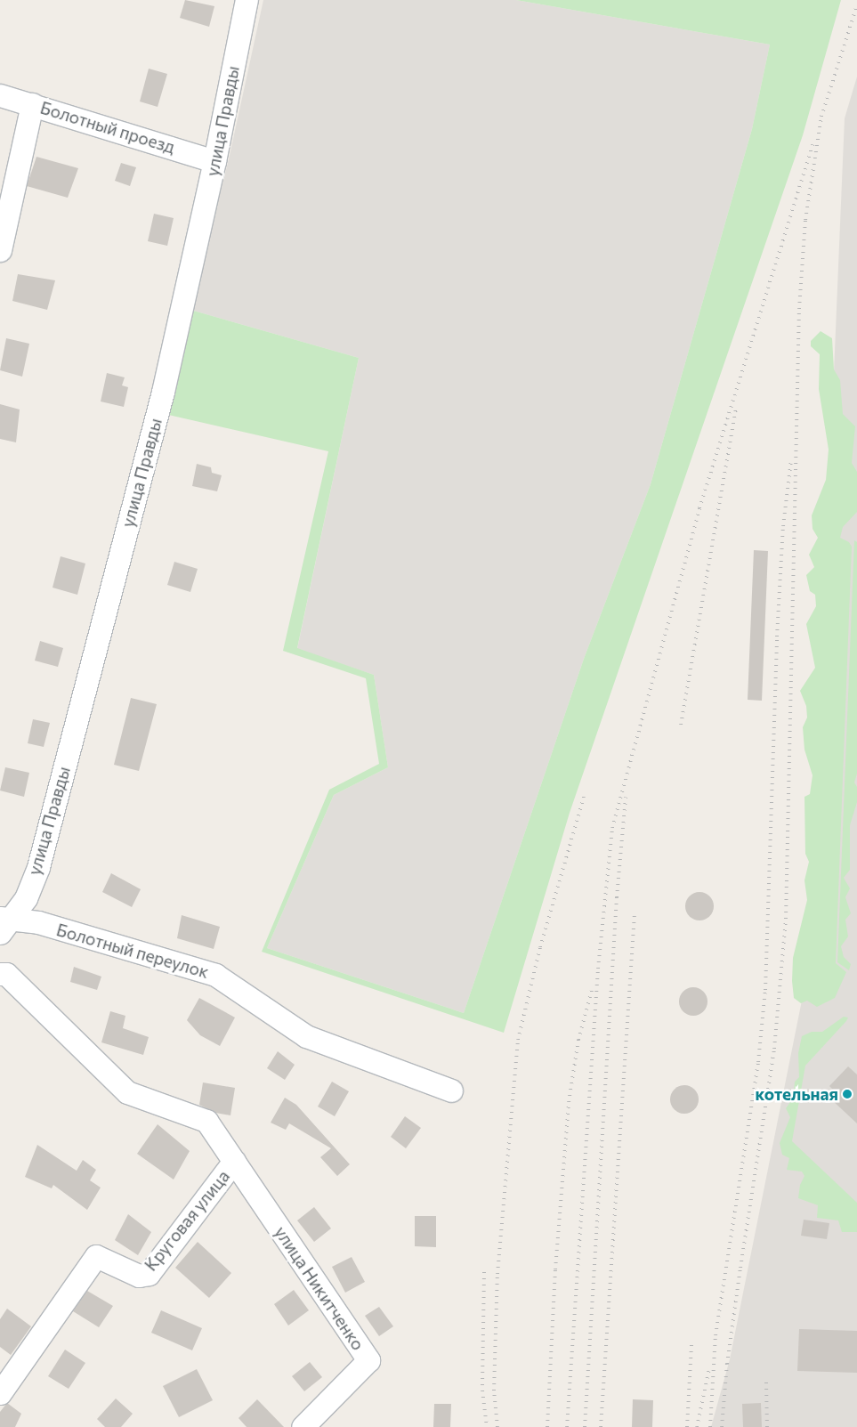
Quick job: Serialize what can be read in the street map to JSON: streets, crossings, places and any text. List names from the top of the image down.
{
  "streets": {
    "street": [
      "улица Правды",
      "Болотный проезд",
      "Болотный переулок",
      "Круговая улица",
      "улица Никитченко"
    ]
  },
  "crossings": [
    ["улица Правды", "Болотный проезд"],
    ["улица Правды", "Болотный переулок"],
    ["Круговая улица", "улица Никитченко"]
  ],
  "places": ["котельная"]
}
